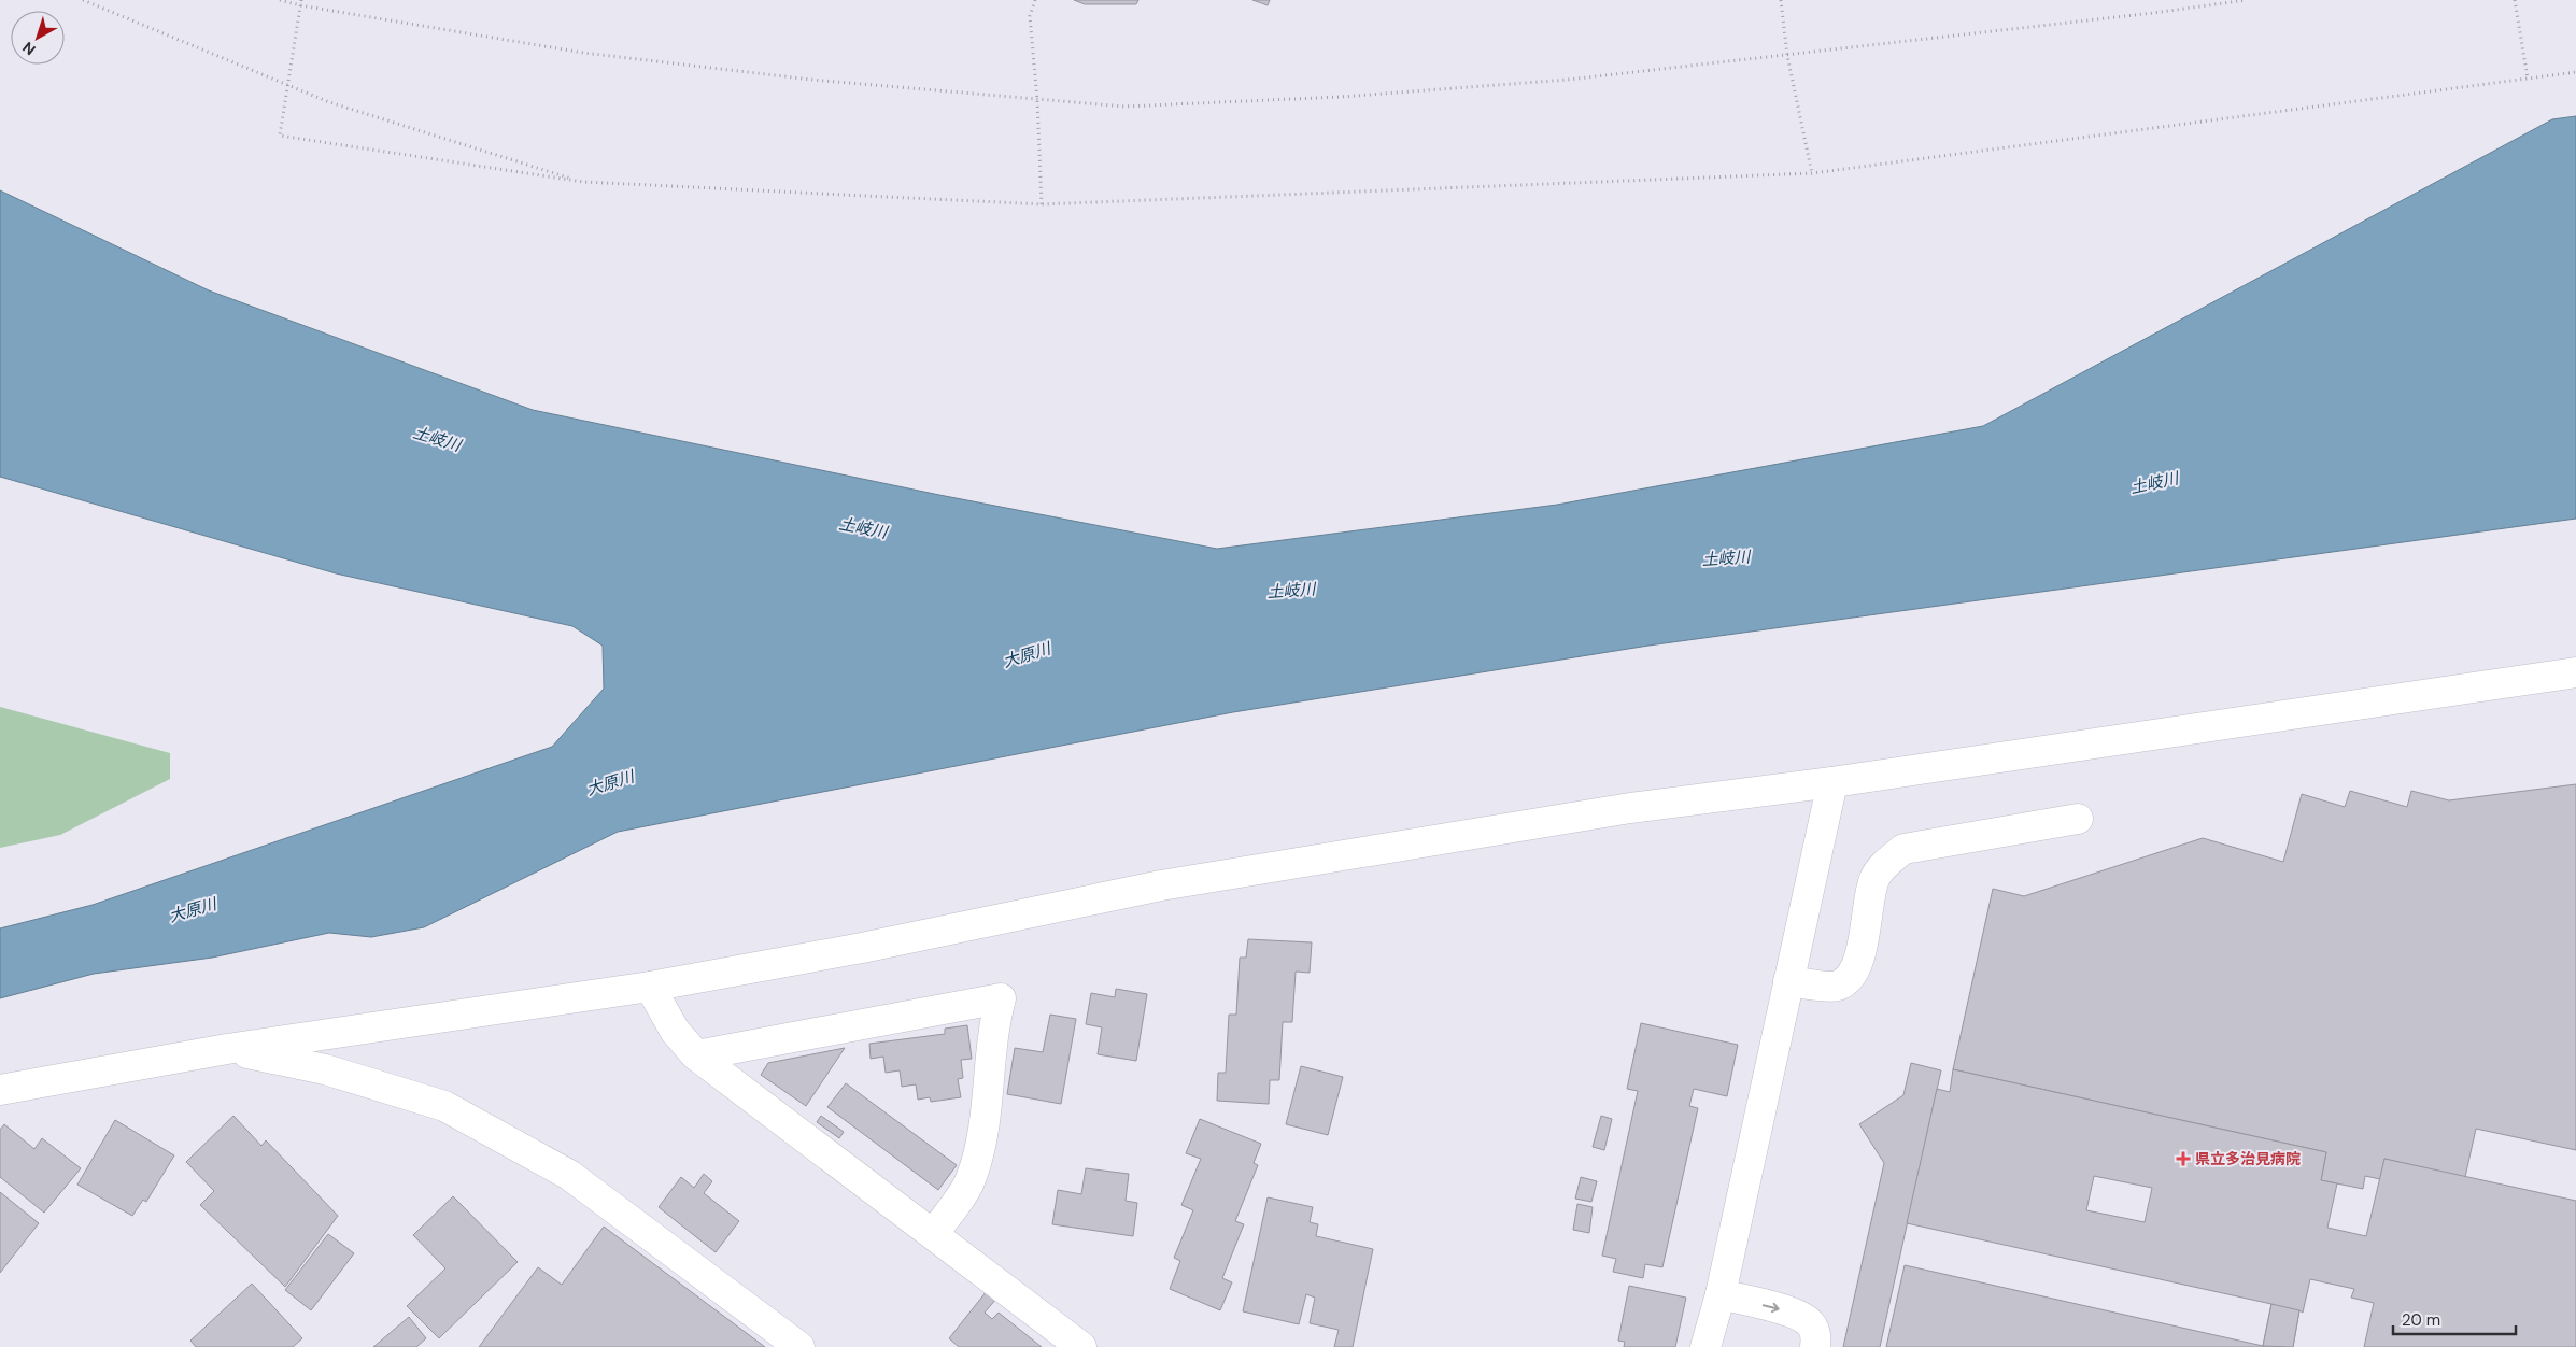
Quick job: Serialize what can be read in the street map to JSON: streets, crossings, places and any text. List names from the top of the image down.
{
  "water": ["土岐川", "大原川"],
  "places": {
    "health": ["県立多治見病院"]
  },
  "scale_bar": "20 m",
  "north": "bottom left"
}
